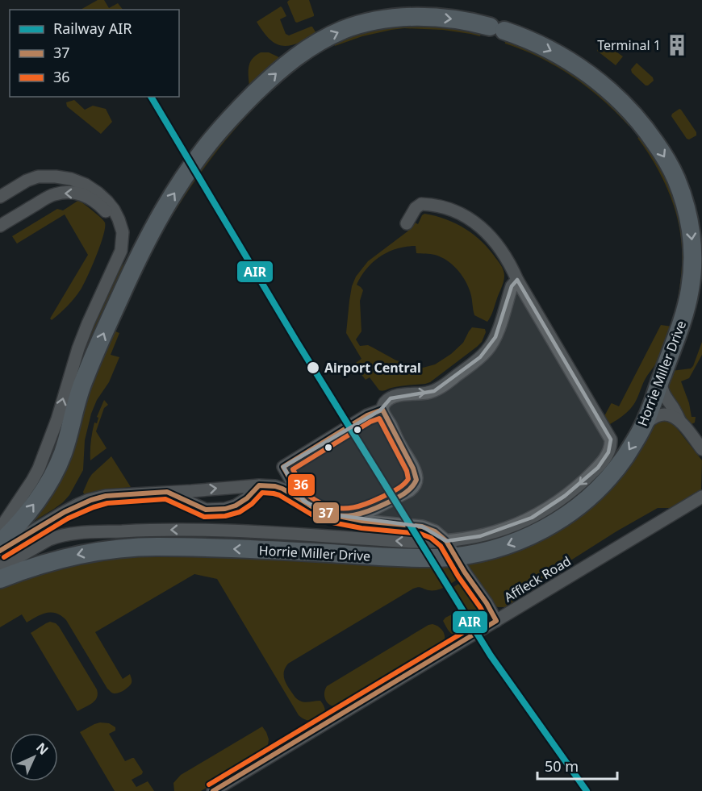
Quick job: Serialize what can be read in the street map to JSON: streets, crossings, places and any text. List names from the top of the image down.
{
  "streets": {
    "main road": ["Horrie Miller Drive"],
    "street": ["Affleck Road"]
  },
  "places": {
    "building": ["Terminal 1"],
    "other": ["Airport Central"]
  },
  "lines": ["rail line AIR", "transit line 37", "transit line 36"],
  "legend": ["Railway AIR", "37", "36"],
  "scale_bar": "50 m",
  "north": "top right"
}
